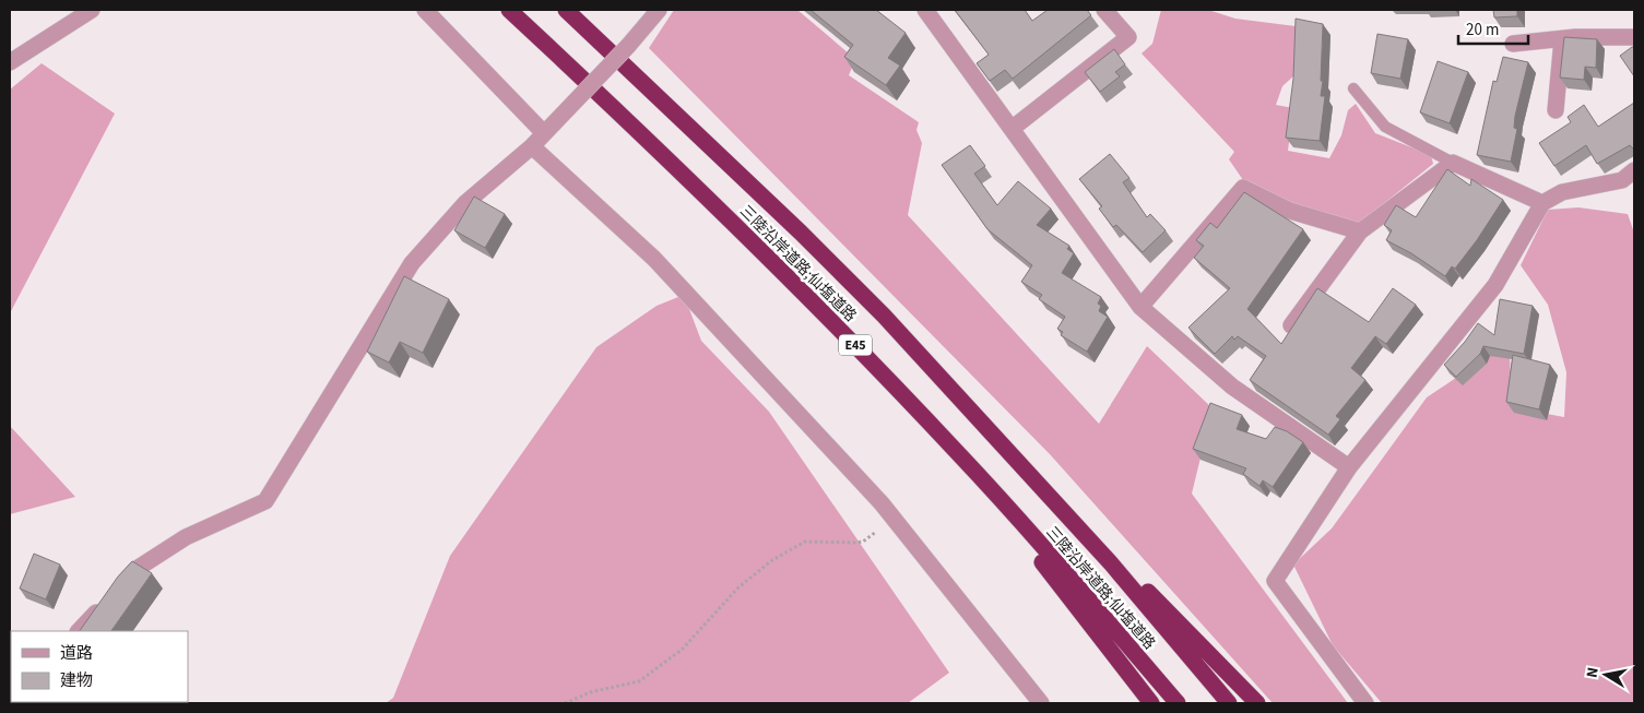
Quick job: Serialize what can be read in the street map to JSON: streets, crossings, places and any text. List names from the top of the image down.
{
  "streets": {
    "highway": ["三陸沿岸道路;仙塩道路", "E45"]
  },
  "legend": ["道路", "建物"],
  "scale_bar": "20 m",
  "north": "left"
}
